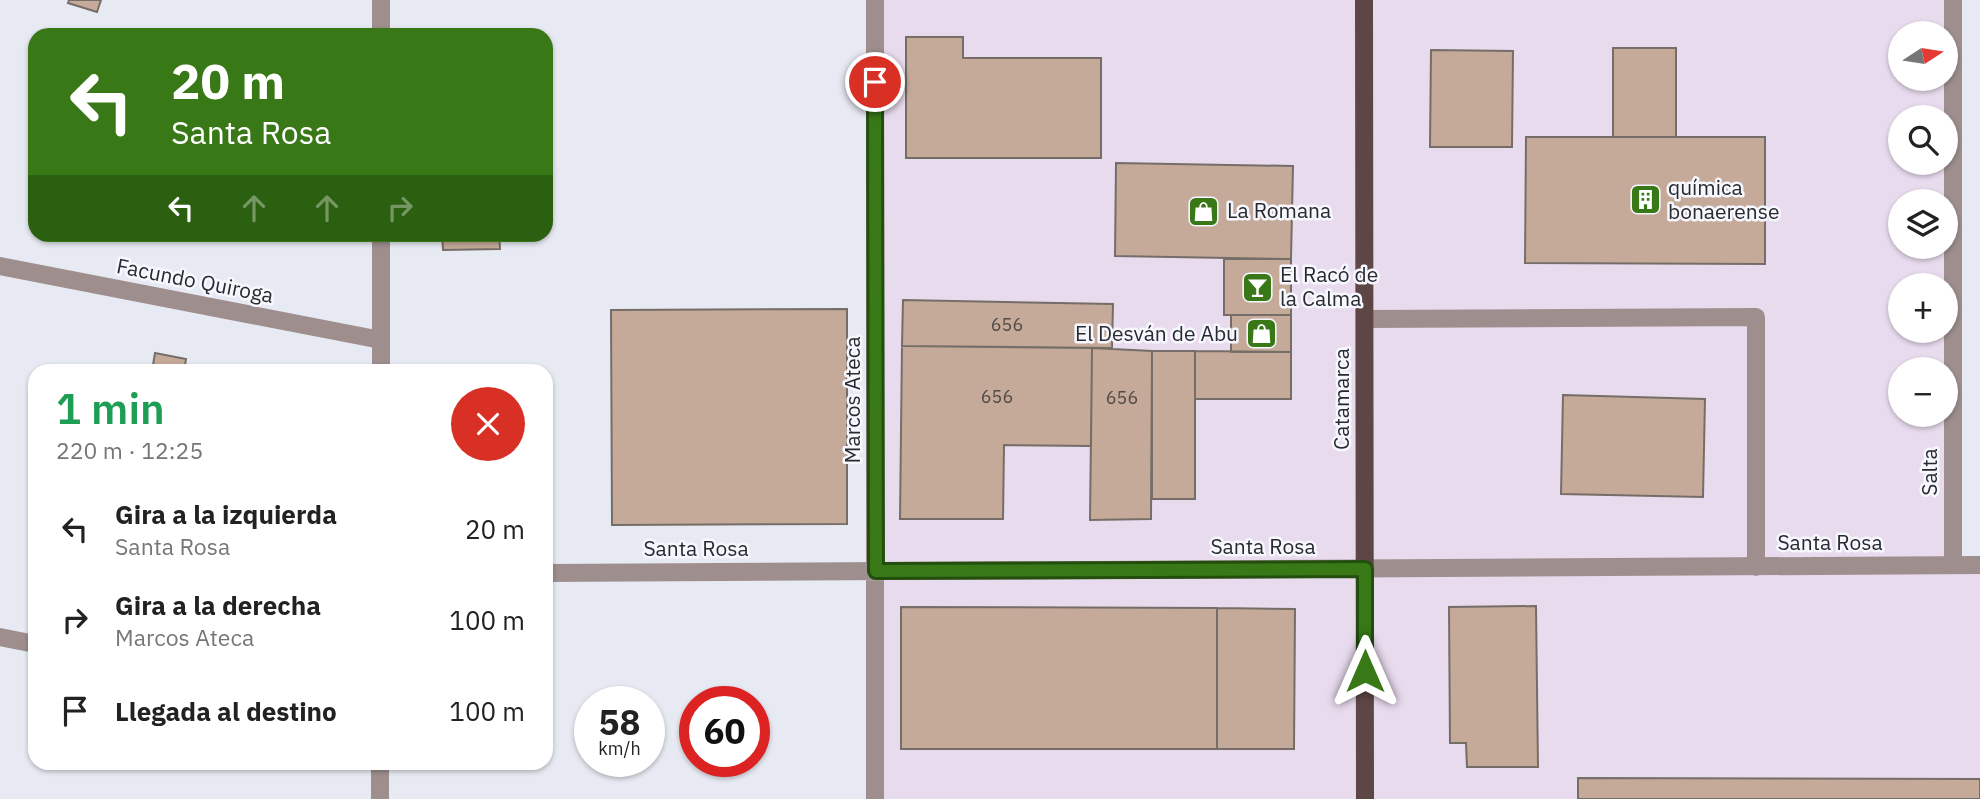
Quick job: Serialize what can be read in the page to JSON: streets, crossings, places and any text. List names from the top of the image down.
{
  "streets": {
    "main road": ["Catamarca"],
    "street": [
      "Facundo Quiroga",
      "Marcos Ateca",
      "Salta",
      "Santa Rosa"
    ]
  },
  "crossings": [
    ["Catamarca", "Santa Rosa"],
    ["Marcos Ateca", "Santa Rosa"],
    ["Salta", "Santa Rosa"]
  ],
  "places": {
    "building": ["química bonaerense"],
    "shop": ["La Romana", "El Desván de Abu"],
    "bar": ["El Racó de la Calma"]
  },
  "house_numbers": ["656", "656", "656"],
  "north": "right",
  "page": {
    "map_buttons": ["+", "−"],
    "turn": ["20 m", "Santa Rosa"],
    "heading": ["1 min", "220 m · 12:25"],
    "list": [
      {
        "name": "Gira a la izquierda",
        "note": "Santa Rosa",
        "value": "20 m"
      },
      {
        "name": "Gira a la derecha",
        "note": "Marcos Ateca",
        "value": "100 m"
      },
      {
        "name": "Llegada al destino",
        "value": "100 m"
      }
    ],
    "speed": "58 km/h",
    "limit": "60"
  }
}
